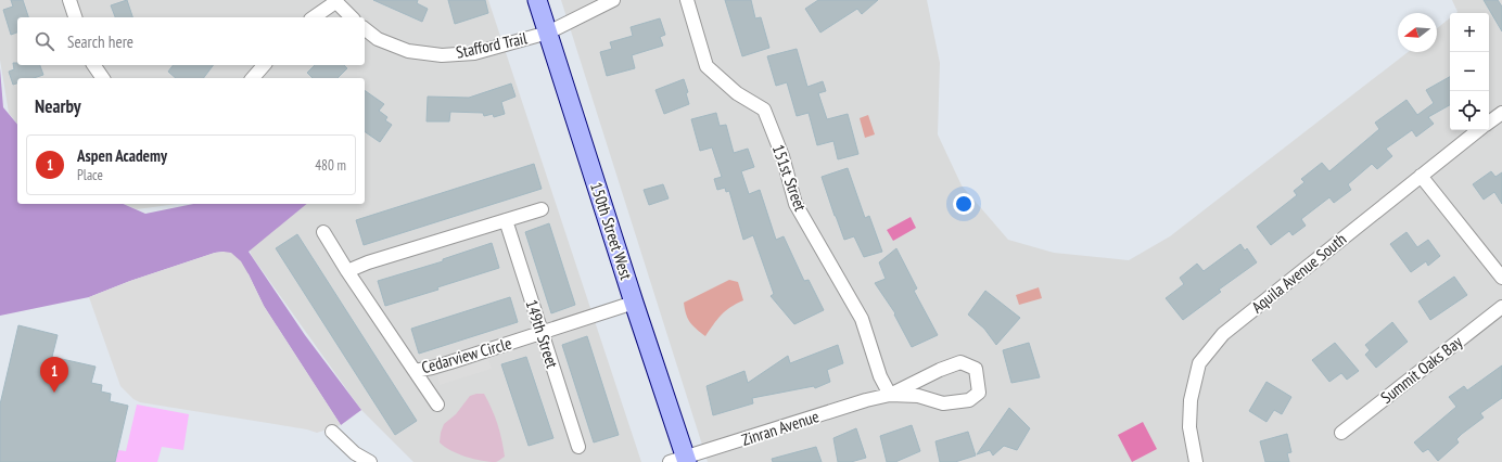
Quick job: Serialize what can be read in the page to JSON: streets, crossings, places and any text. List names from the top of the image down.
{
  "streets": {
    "street": [
      "Stafford Trail",
      "151st Street",
      "150th Street West",
      "Aquila Avenue South",
      "149th Street",
      "Cedarview Circle",
      "Summit Oaks Bay",
      "Zinran Avenue"
    ]
  },
  "crossings": [
    ["Stafford Trail", "150th Street West"],
    ["151st Street", "Zinran Avenue"],
    ["150th Street West", "Cedarview Circle"],
    ["150th Street West", "Zinran Avenue"],
    ["149th Street", "Cedarview Circle"]
  ],
  "north": "left",
  "page": {
    "map_buttons": ["+", "−"],
    "search": "Search here",
    "heading": "Nearby",
    "list": [
      {
        "mark": "1",
        "name": "Aspen Academy",
        "note": "Place",
        "value": "480 m"
      }
    ],
    "pins": "1"
  }
}
